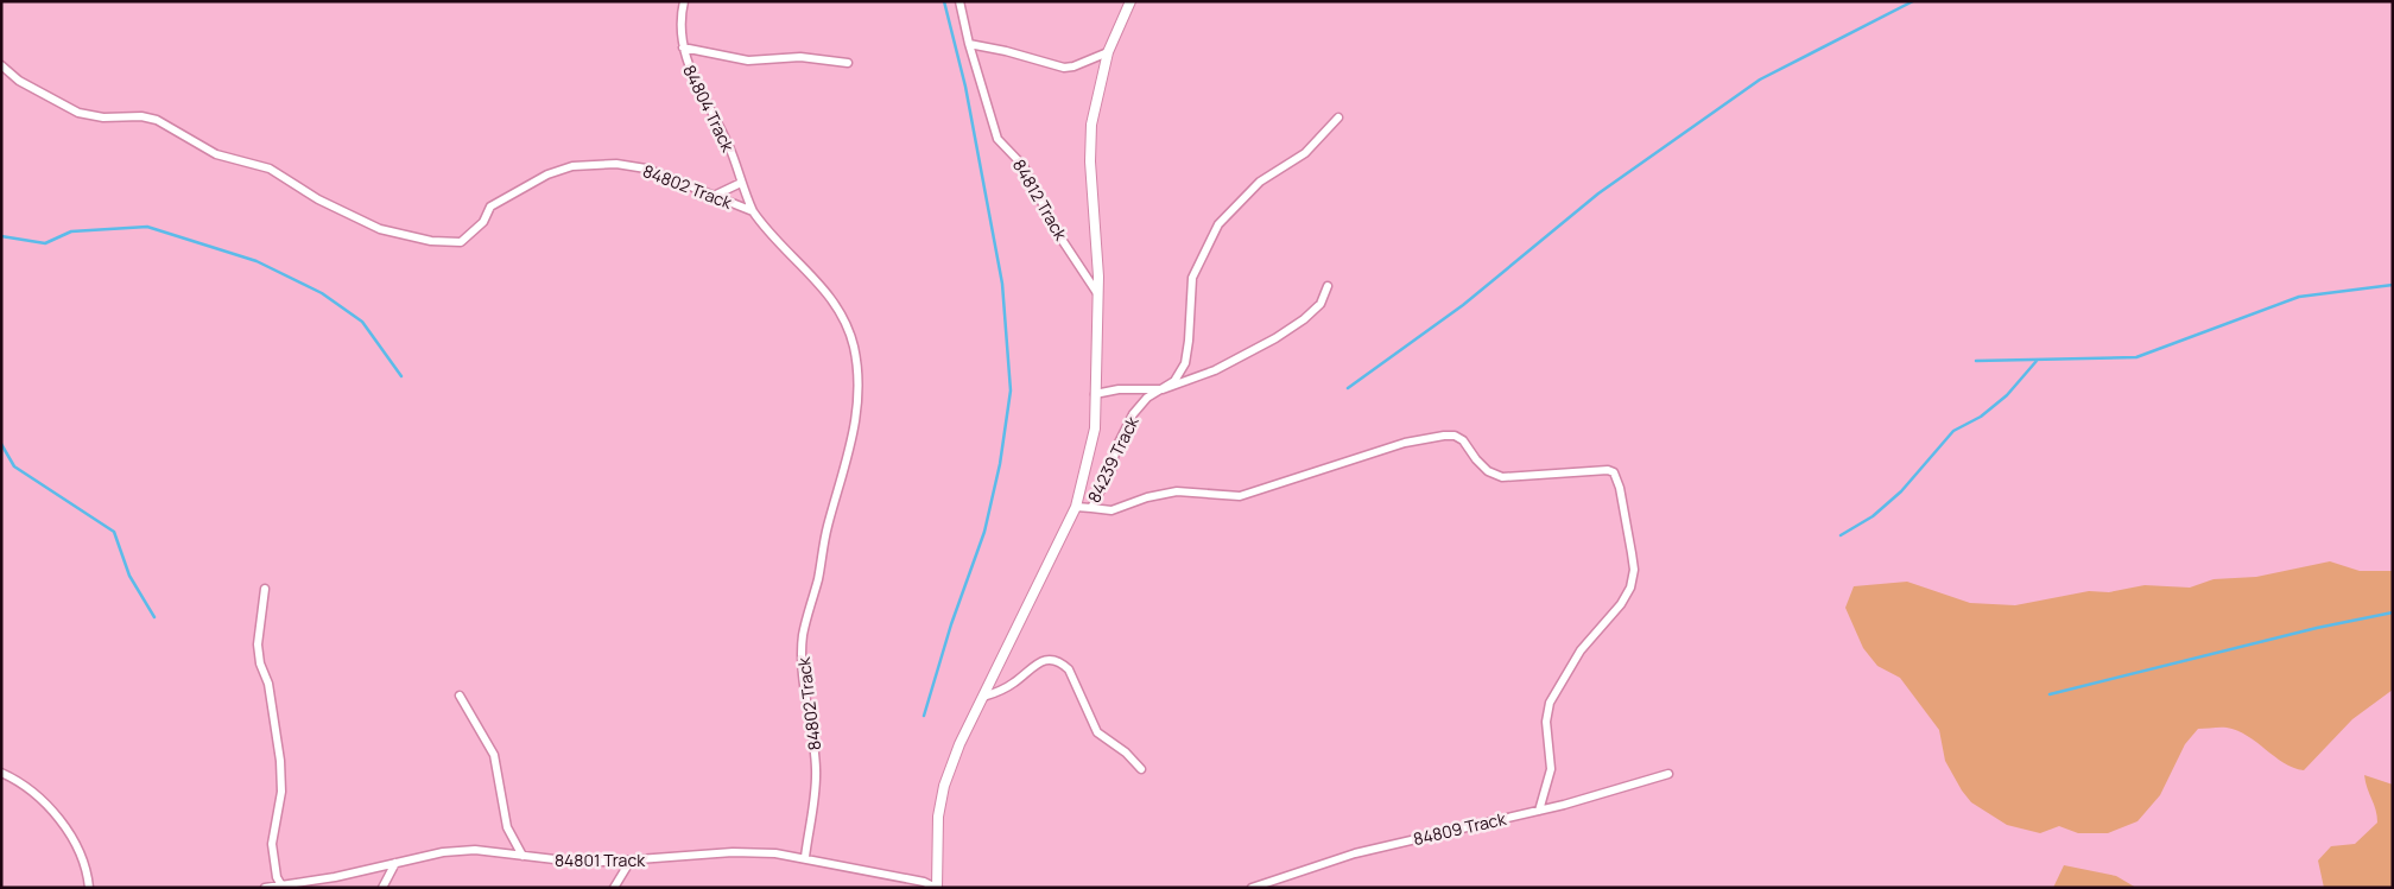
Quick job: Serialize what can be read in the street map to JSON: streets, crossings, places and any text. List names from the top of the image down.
{
  "streets": {
    "street": [
      "84804 Track",
      "84802 Track",
      "84812 Track",
      "84239 Track",
      "84809 Track",
      "84801 Track"
    ]
  },
  "crossings": [
    ["84804 Track", "84802 Track"],
    ["84802 Track", "84801 Track"]
  ]
}
